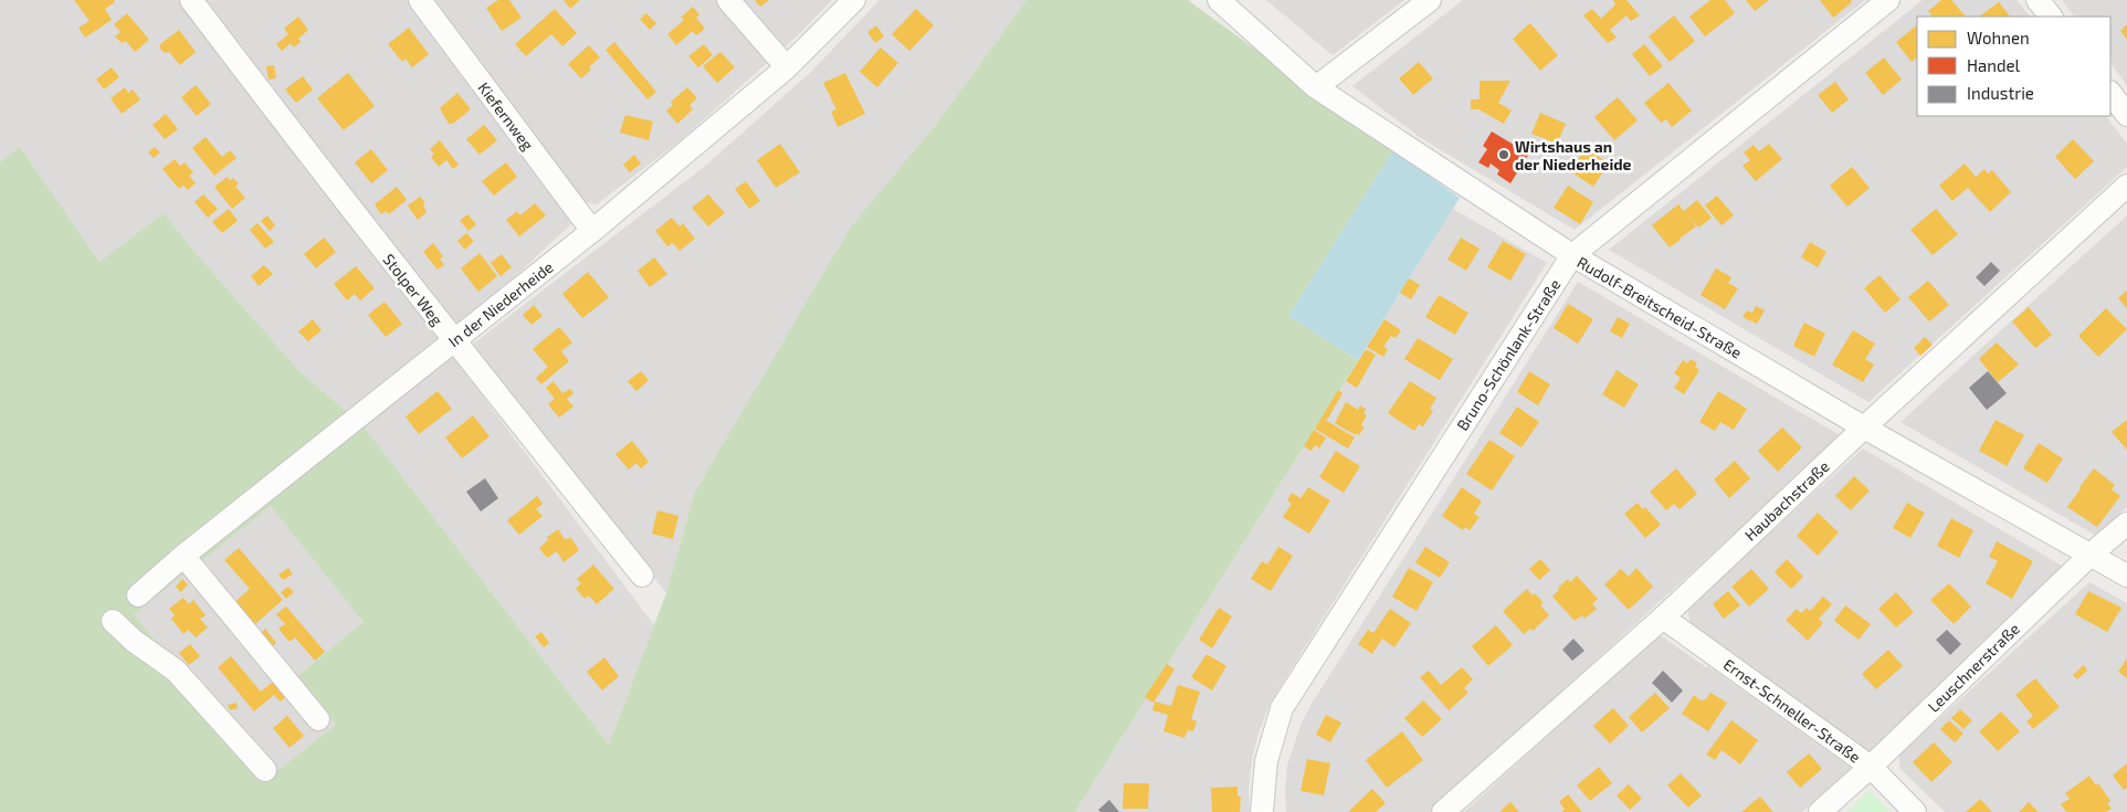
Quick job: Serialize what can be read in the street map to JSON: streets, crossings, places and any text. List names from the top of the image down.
{
  "streets": {
    "street": [
      "Kiefernweg",
      "Stolper Weg",
      "In der Niederheide",
      "Rudolf-Breitscheid-Straße",
      "Bruno-Schönlank-Straße",
      "Haubachstraße",
      "Leuschnerstraße",
      "Ernst-Schneller-Straße"
    ]
  },
  "crossings": [
    ["Kiefernweg", "In der Niederheide"],
    ["Stolper Weg", "In der Niederheide"],
    ["Rudolf-Breitscheid-Straße", "Bruno-Schönlank-Straße"],
    ["Rudolf-Breitscheid-Straße", "Haubachstraße"],
    ["Rudolf-Breitscheid-Straße", "Leuschnerstraße"],
    ["Haubachstraße", "Ernst-Schneller-Straße"],
    ["Leuschnerstraße", "Ernst-Schneller-Straße"]
  ],
  "places": ["Wirtshaus an der Niederheide"],
  "legend": ["Wohnen", "Handel", "Industrie"]
}
